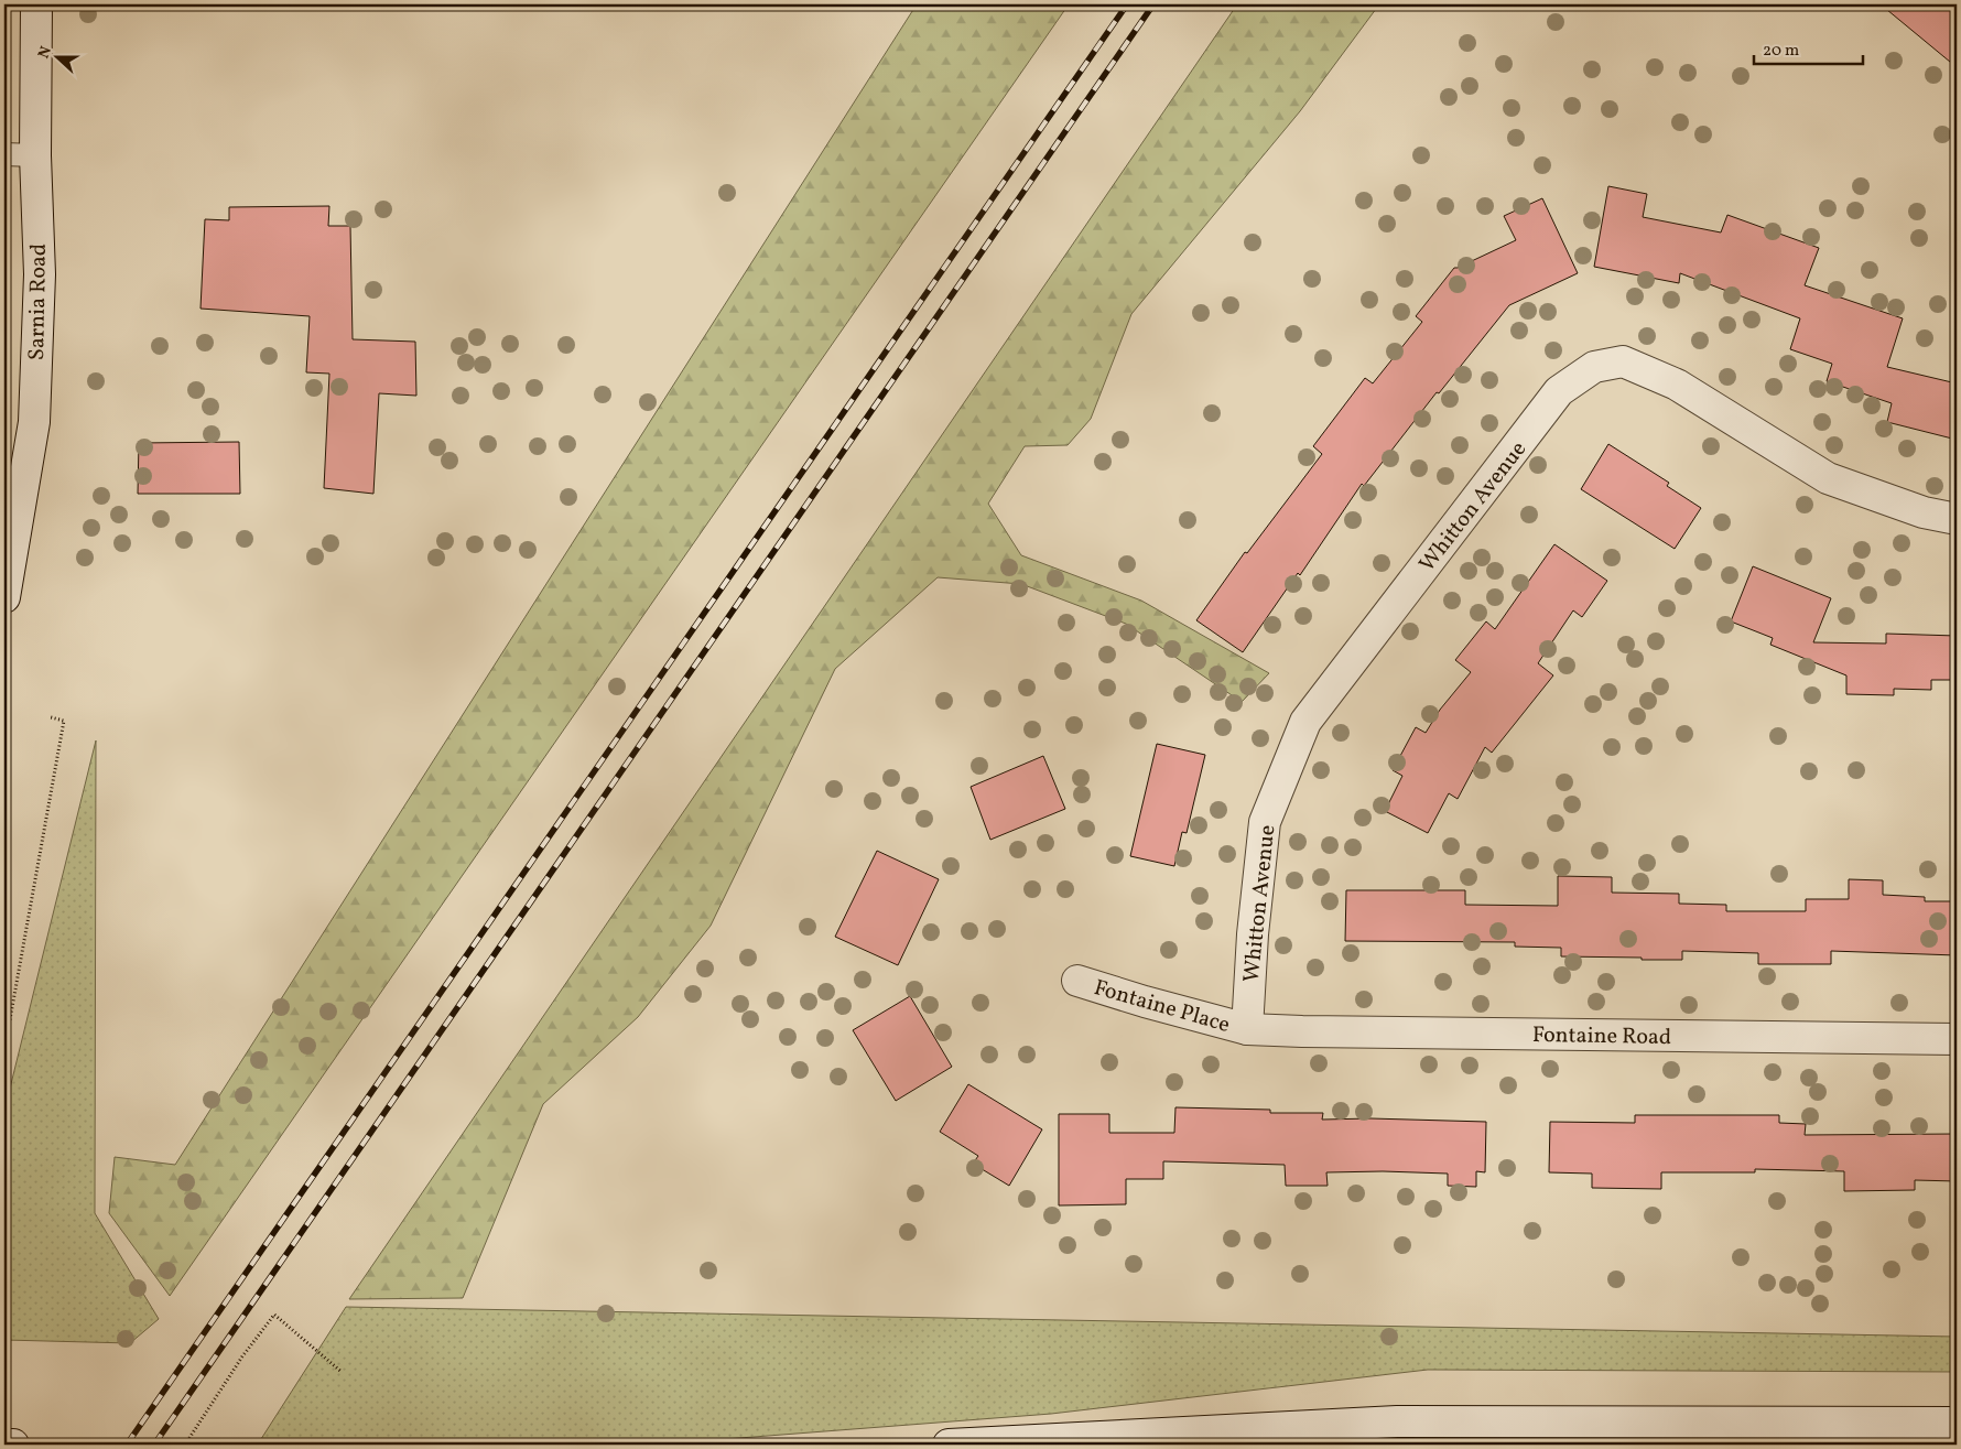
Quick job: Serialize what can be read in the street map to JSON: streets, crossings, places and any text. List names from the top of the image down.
{
  "streets": {
    "street": [
      "Sarnia Road",
      "Whitton Avenue",
      "Fontaine Place",
      "Fontaine Road"
    ]
  },
  "crossings": [
    ["Whitton Avenue", "Fontaine Place"],
    ["Whitton Avenue", "Fontaine Road"],
    ["Fontaine Place", "Fontaine Road"]
  ],
  "scale_bar": "20 m",
  "north": "left"
}
